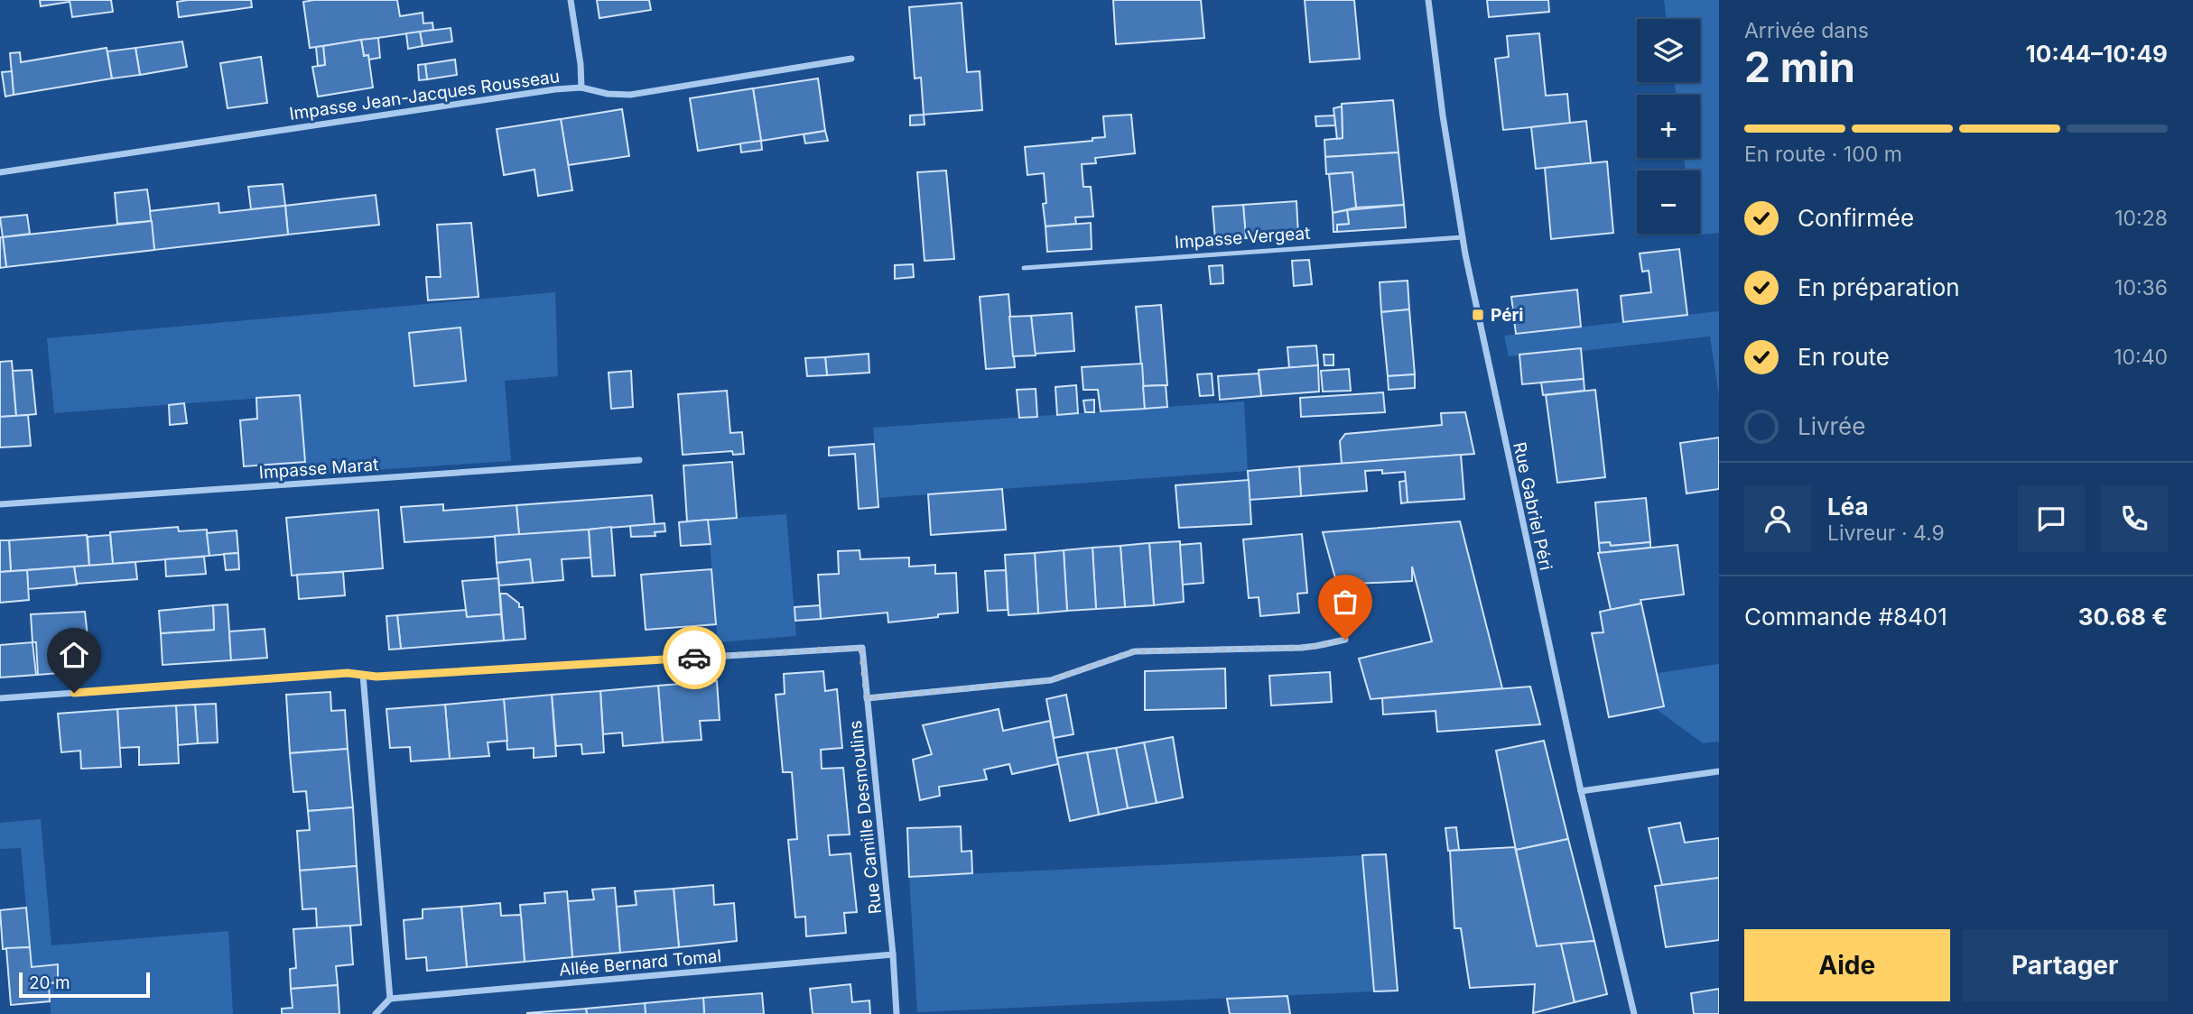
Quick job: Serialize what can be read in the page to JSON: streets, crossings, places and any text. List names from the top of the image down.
{
  "streets": {
    "street": [
      "Impasse Jean-Jacques Rousseau",
      "Impasse Marat",
      "Rue Gabriel Péri",
      "Rue Camille Desmoulins",
      "Allée Bernard Tomal"
    ],
    "lane": ["Impasse Vergeat"]
  },
  "crossings": [
    ["Impasse Vergeat", "Rue Gabriel Péri"],
    ["Rue Camille Desmoulins", "Allée Bernard Tomal"]
  ],
  "places": {
    "transit": ["Péri"]
  },
  "scale_bar": "20 m",
  "page": {
    "heading": ["2 min", "Arrivée dans", "10:44–10:49"],
    "panel": [
      "Léa",
      "Livreur · 4.9",
      "Commande #8401",
      "30.68 €"
    ],
    "map_buttons": ["+", "−"],
    "bar": "En route · 100 m",
    "list": [
      ["Confirmée", "10:28"],
      ["En préparation", "10:36"],
      ["En route", "10:40"],
      "Livrée"
    ],
    "buttons": ["Aide", "Partager"],
    "scale": "20 m"
  }
}
